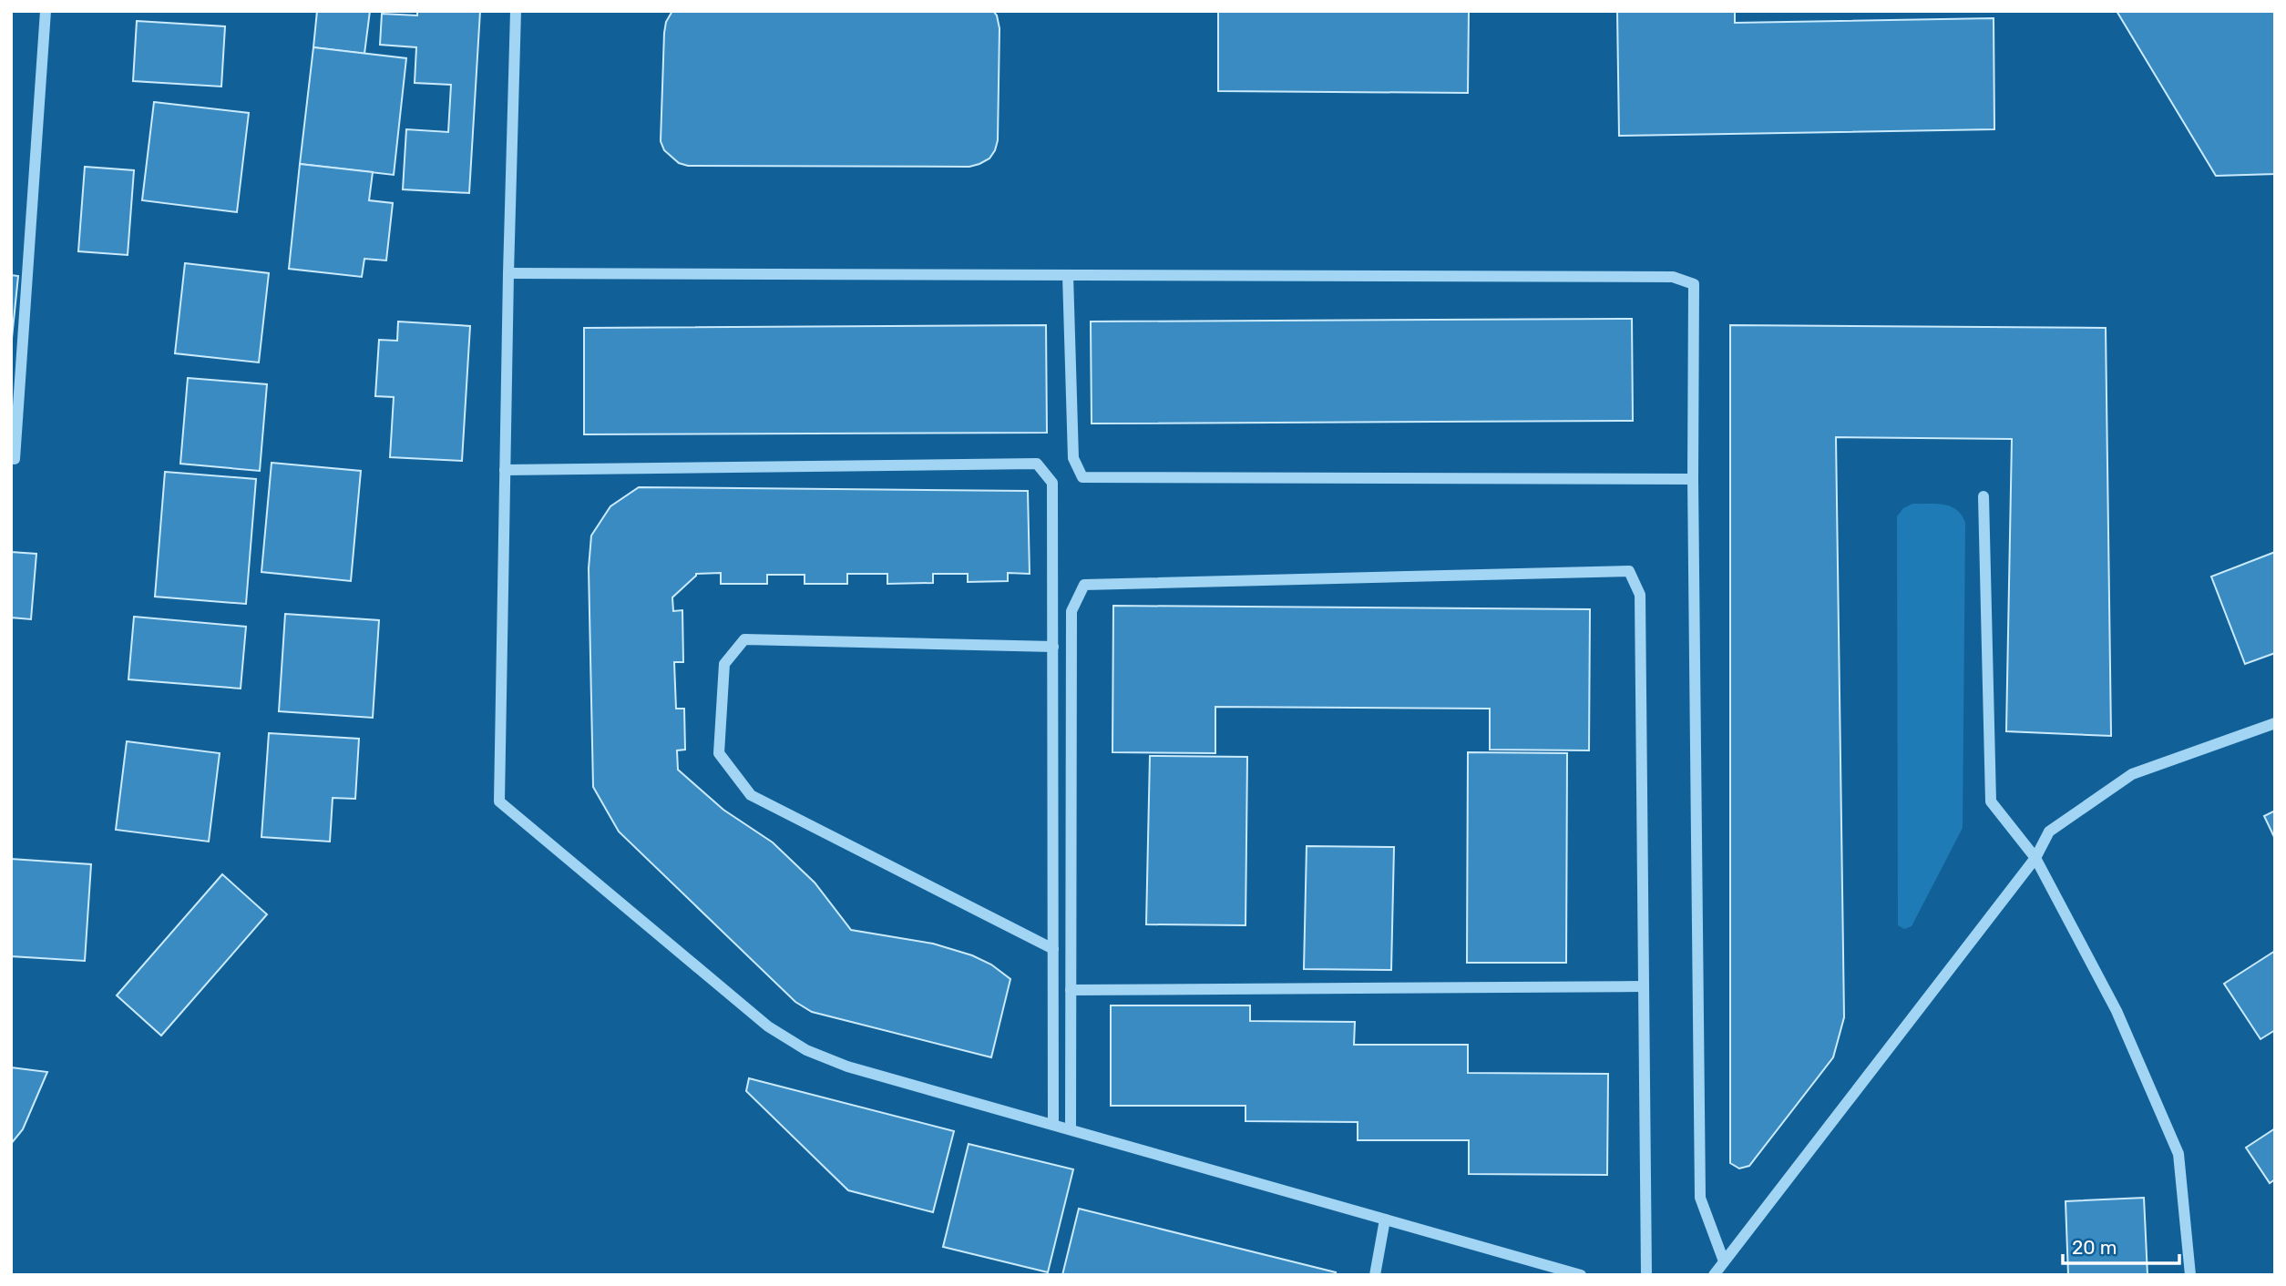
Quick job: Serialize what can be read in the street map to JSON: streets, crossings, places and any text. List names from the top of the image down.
{
  "scale_bar": "20 m"
}
